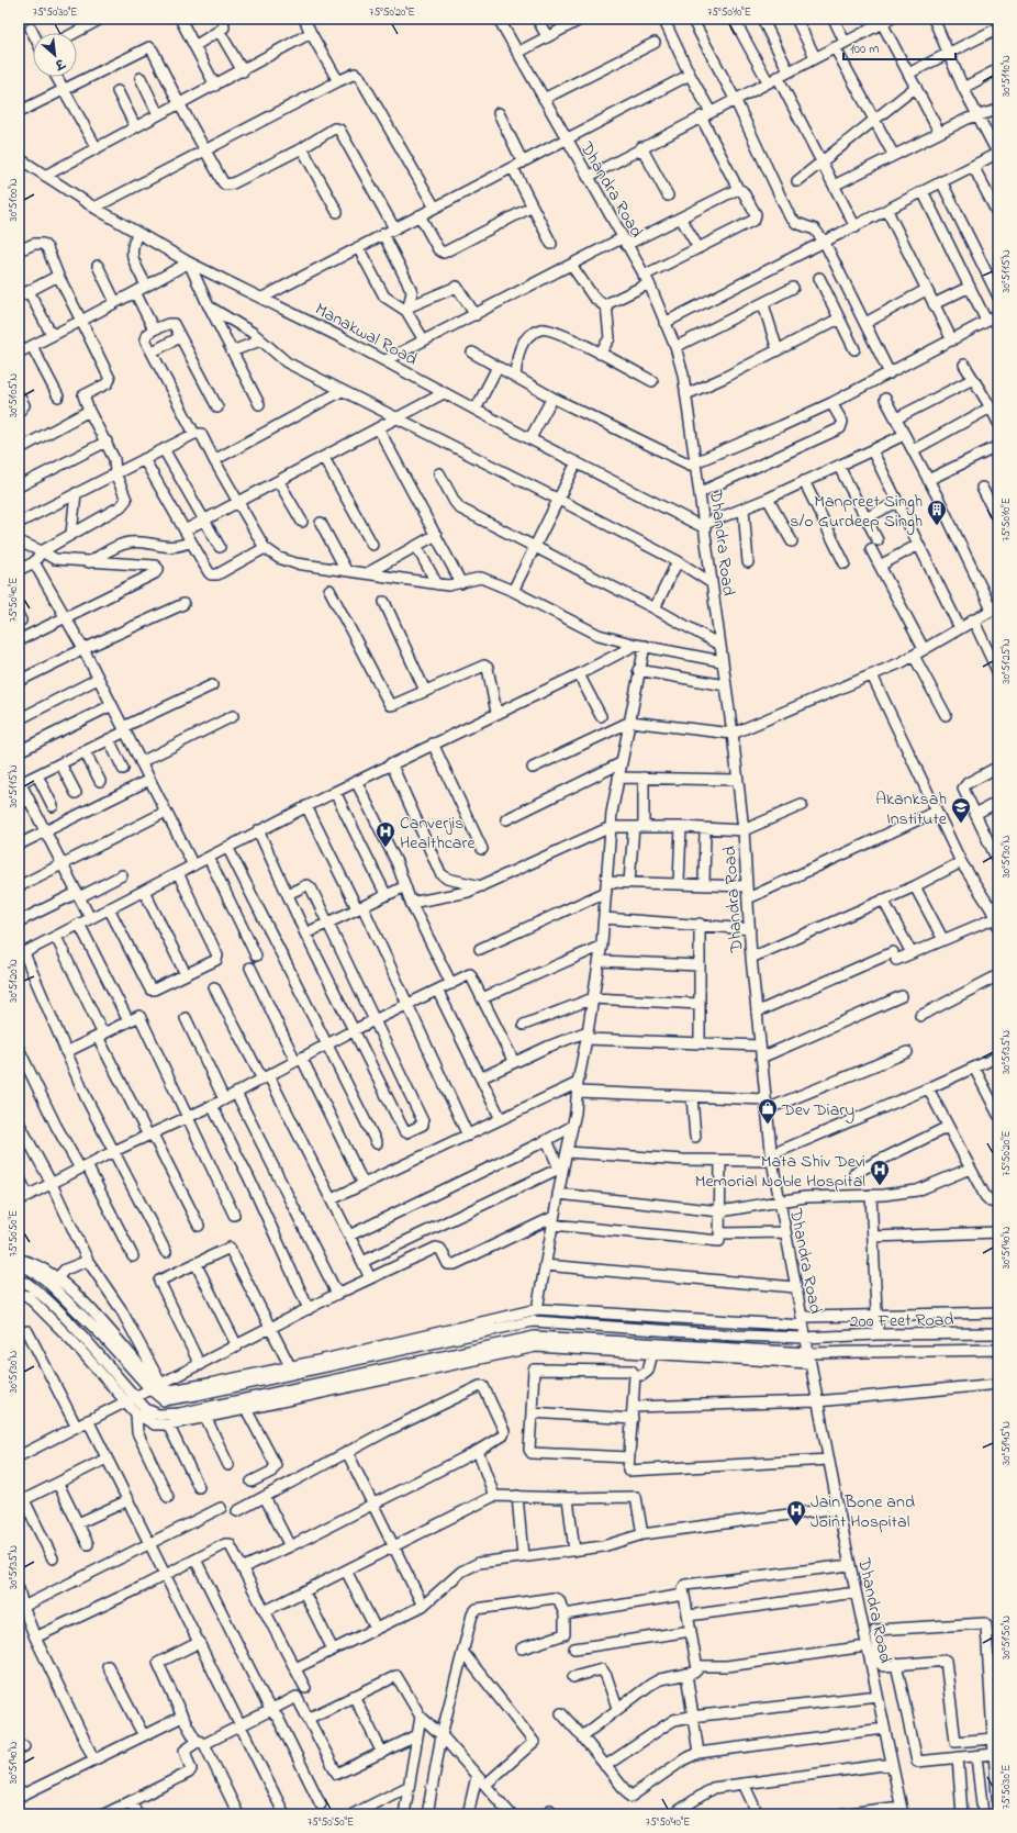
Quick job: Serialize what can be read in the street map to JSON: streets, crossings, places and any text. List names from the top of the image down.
{
  "streets": {
    "street": ["Dhandra Road", "Manakwal Road", "200 Feet Road"]
  },
  "crossings": [
    ["Dhandra Road", "Manakwal Road"],
    ["Dhandra Road", "200 Feet Road"]
  ],
  "places": {
    "building": ["Manpreet Singh s/o Gurdeep Singh"],
    "school or university": ["Akanksah Institute"],
    "hospital": ["Canverjis Healthcare", "Mata Shiv Devi Memorial Noble Hospital", "Jain Bone and Joint Hospital"],
    "shop": ["Dev Diary"]
  },
  "scale_bar": "100 m",
  "north": "bottom right",
  "coordinates": [
    "75°50'30\"E",
    "75°50'20\"E",
    "75°50'10\"E",
    "30°51'10\"N",
    "30°51'00\"N",
    "30°51'15\"N",
    "30°51'05\"N",
    "75°50'40\"E",
    "30°51'25\"N",
    "30°51'30\"N",
    "30°51'20\"N",
    "30°51'35\"N",
    "75°50'50\"E",
    "30°51'40\"N",
    "30°51'45\"N",
    "30°51'50\"N"
  ]
}
